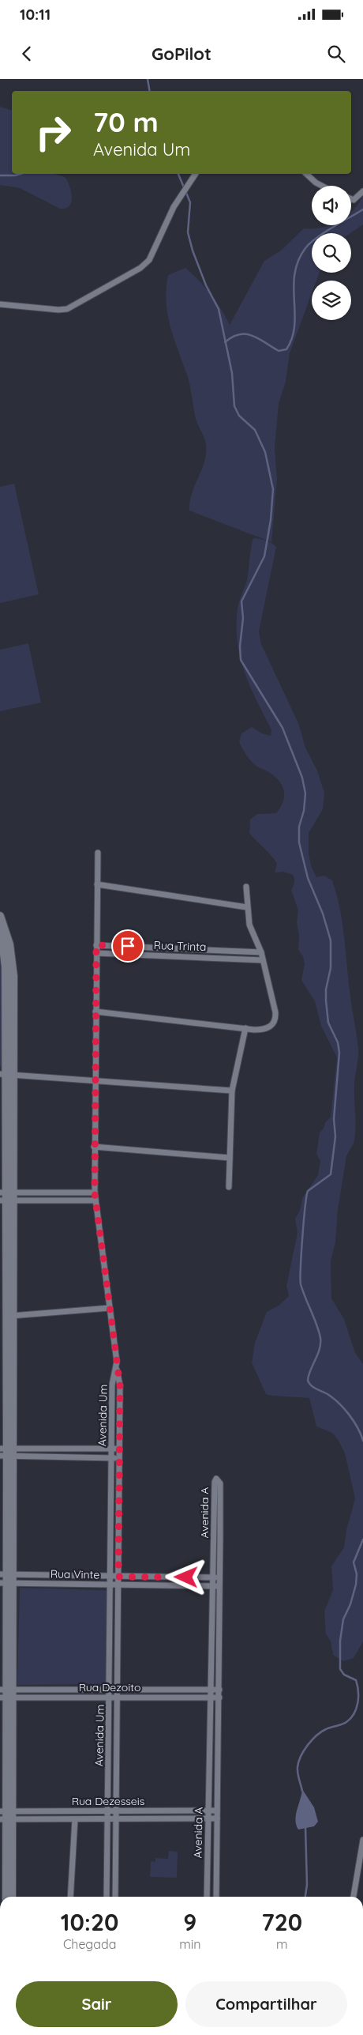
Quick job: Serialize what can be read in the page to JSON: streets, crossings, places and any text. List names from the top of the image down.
{
  "streets": {
    "street": [
      "Rua Trinta",
      "Avenida Um",
      "Avenida A",
      "Rua Vinte",
      "Rua Dezoito",
      "Rua Dezesseis"
    ]
  },
  "crossings": [
    ["Avenida Um", "Rua Vinte"],
    ["Avenida Um", "Rua Dezoito"],
    ["Avenida Um", "Rua Dezesseis"],
    ["Avenida A", "Rua Vinte"],
    ["Avenida A", "Rua Dezoito"],
    ["Avenida A", "Rua Dezesseis"]
  ],
  "page": {
    "status": "10:11",
    "header": "GoPilot",
    "turn": ["70 m", "Avenida Um"],
    "eta": [
      "10:20",
      "Chegada",
      "9",
      "min",
      "720",
      "m"
    ],
    "buttons": ["Sair", "Compartilhar"]
  }
}
